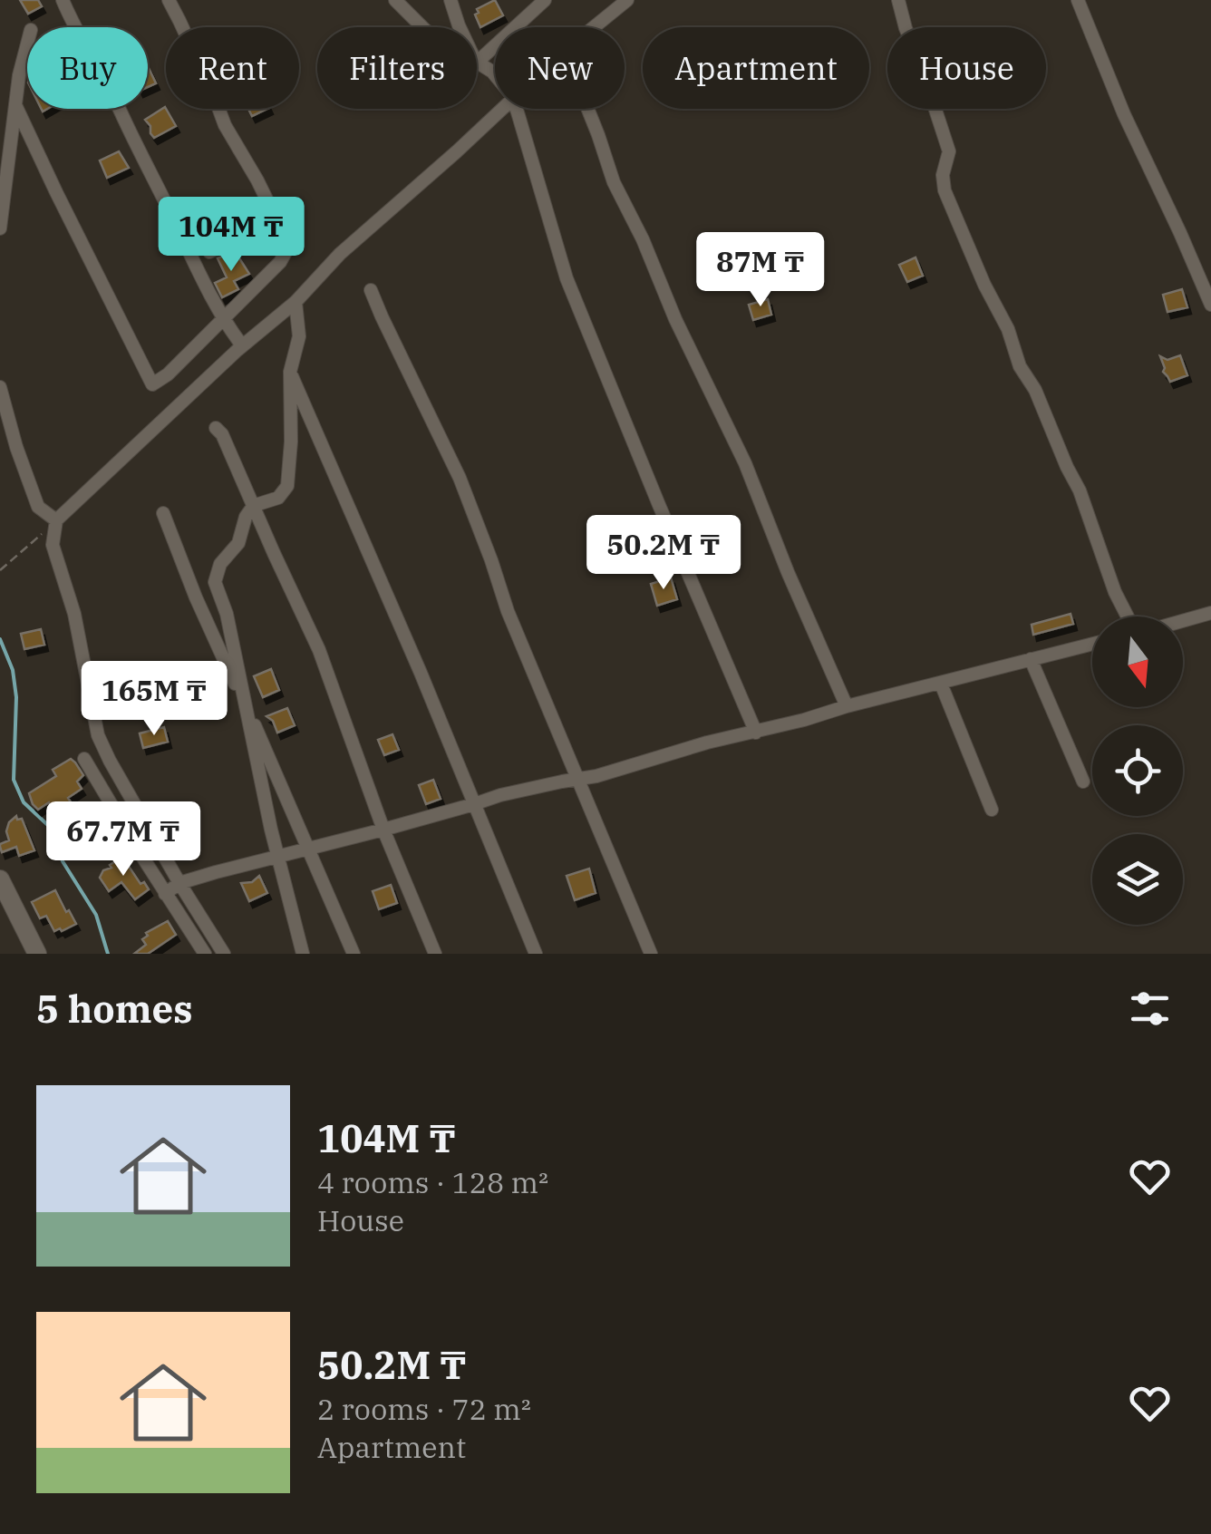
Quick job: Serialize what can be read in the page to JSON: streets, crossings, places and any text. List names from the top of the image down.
{
  "north": "bottom",
  "page": {
    "chip": [
      "Buy",
      "Rent",
      "Filters",
      "New",
      "Apartment",
      "House"
    ],
    "price": [
      "104M ₸",
      "87M ₸",
      "50.2M ₸",
      "165M ₸",
      "67.7M ₸"
    ],
    "heading": "5 homes",
    "list": [
      {
        "name": "104M ₸",
        "note": "4 rooms · 128 m² · House"
      },
      {
        "name": "50.2M ₸",
        "note": "2 rooms · 72 m² · Apartment"
      }
    ]
  }
}
